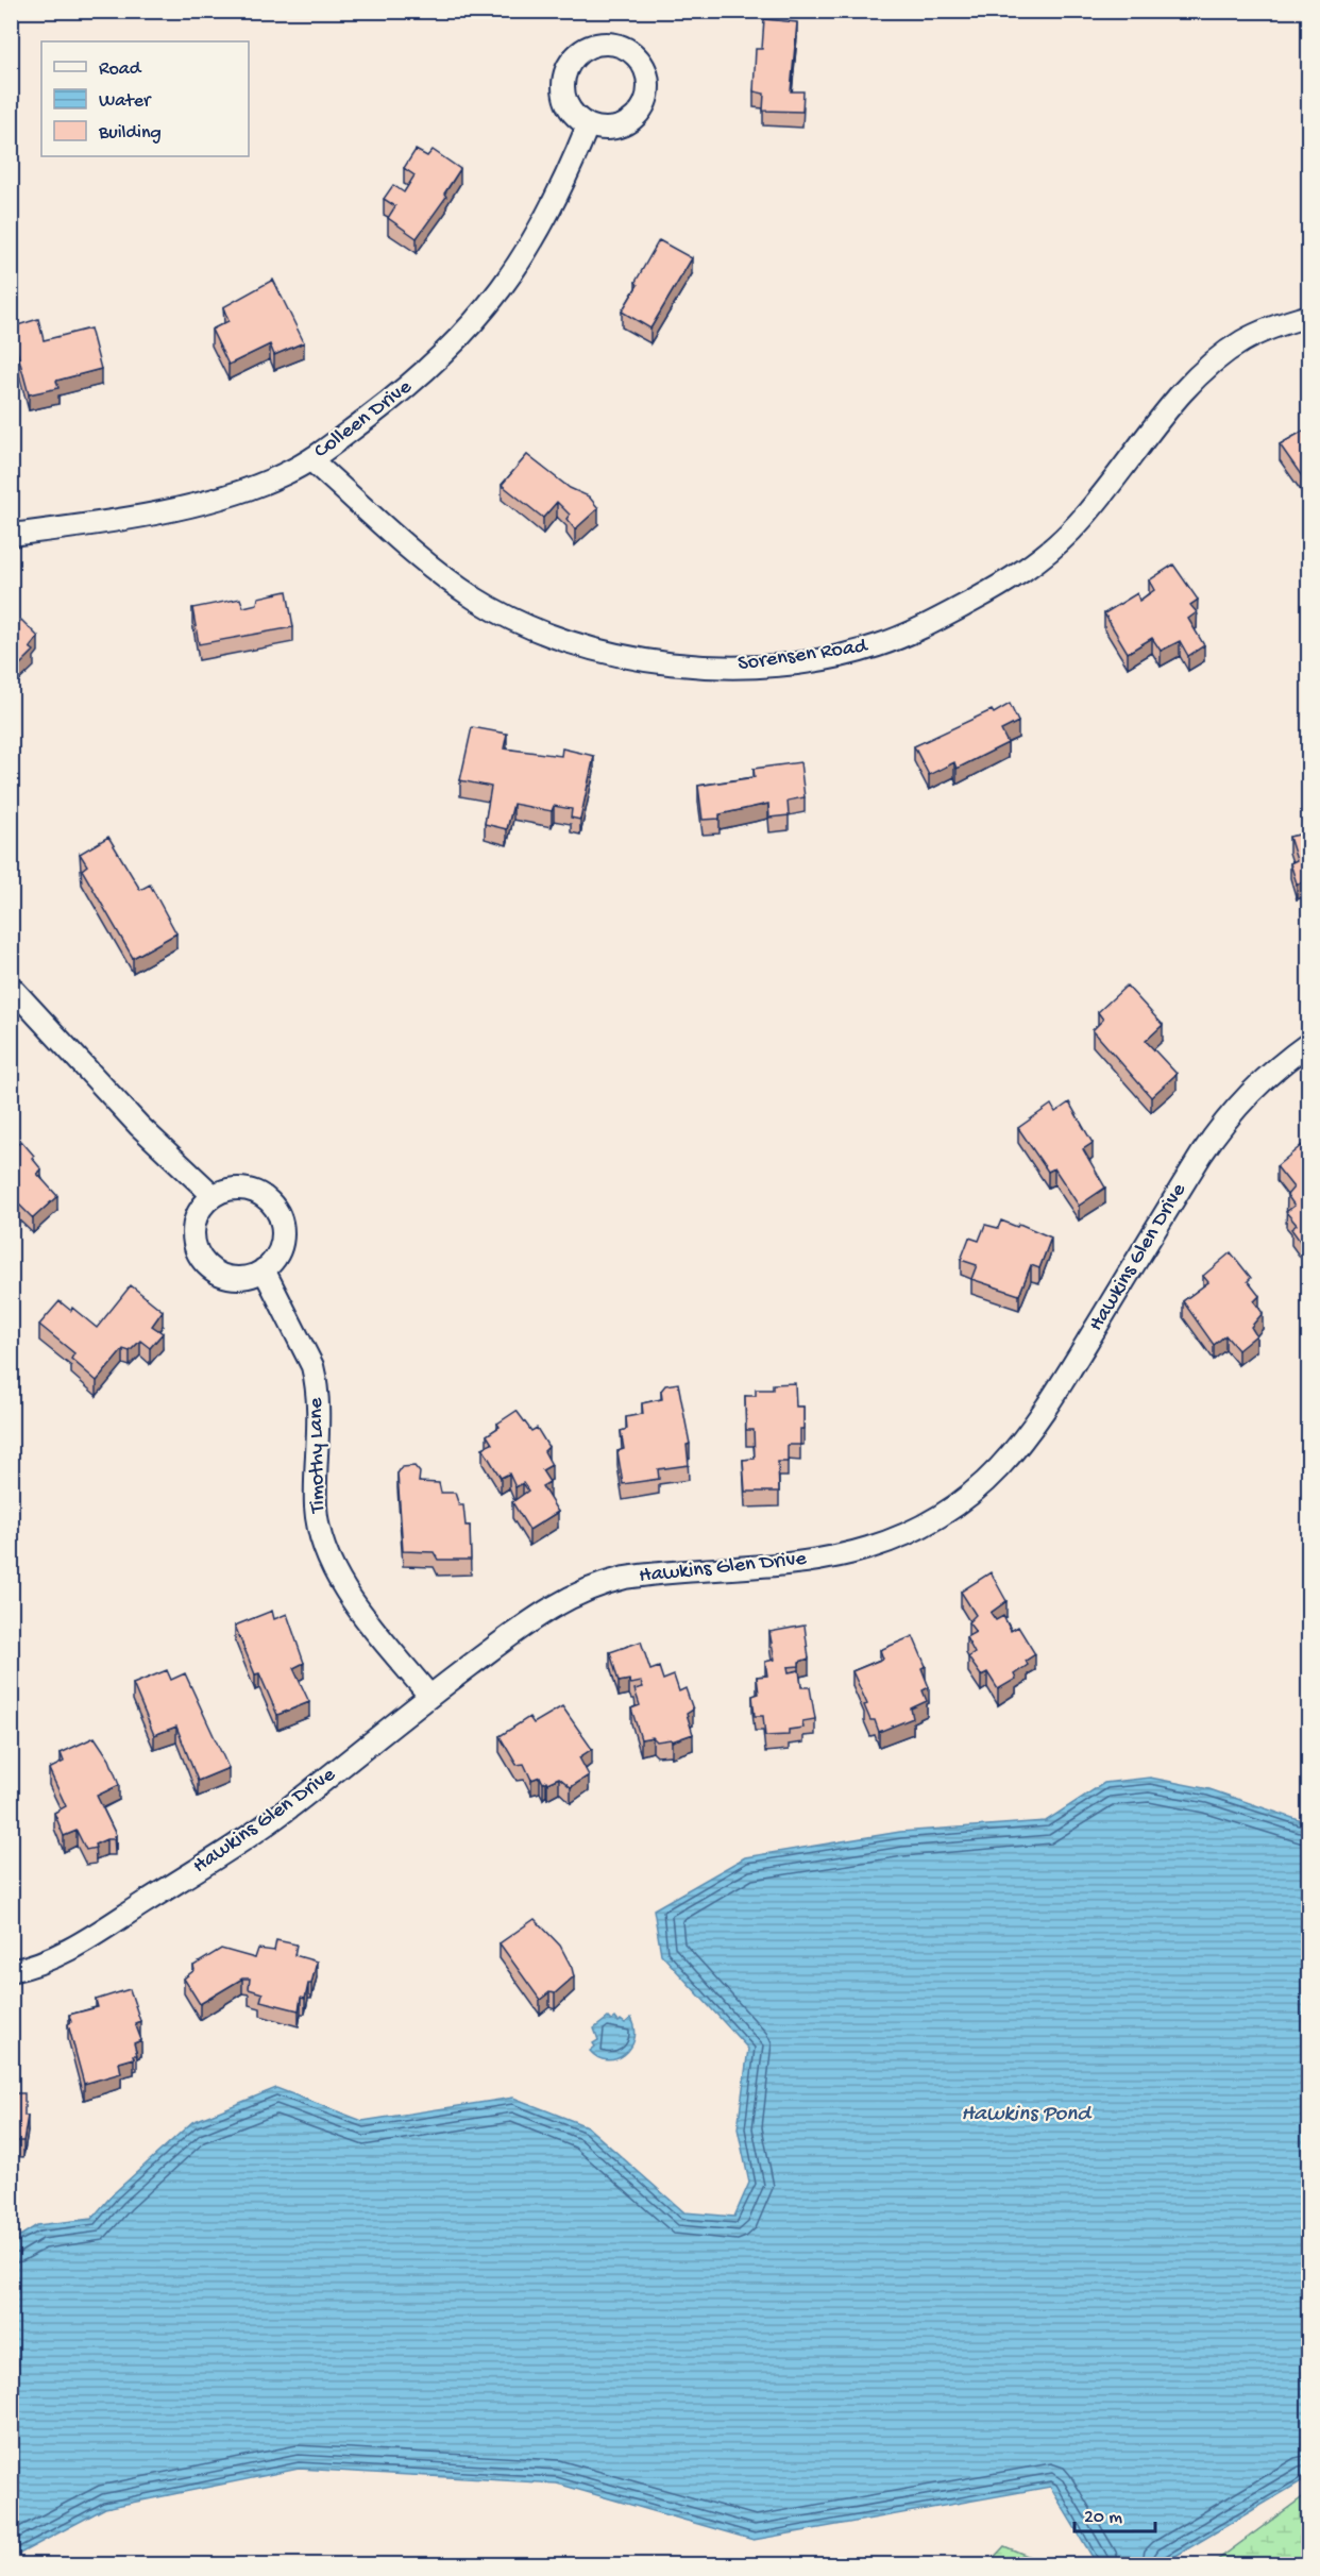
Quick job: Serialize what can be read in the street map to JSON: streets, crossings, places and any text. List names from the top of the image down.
{
  "streets": {
    "street": [
      "Colleen Drive",
      "Sorensen Road",
      "Hawkins Glen Drive",
      "Timothy Lane"
    ]
  },
  "crossings": [
    ["Colleen Drive", "Sorensen Road"],
    ["Hawkins Glen Drive", "Timothy Lane"]
  ],
  "water": ["Hawkins Pond"],
  "legend": ["Road", "Water", "Building"],
  "scale_bar": "20 m"
}
